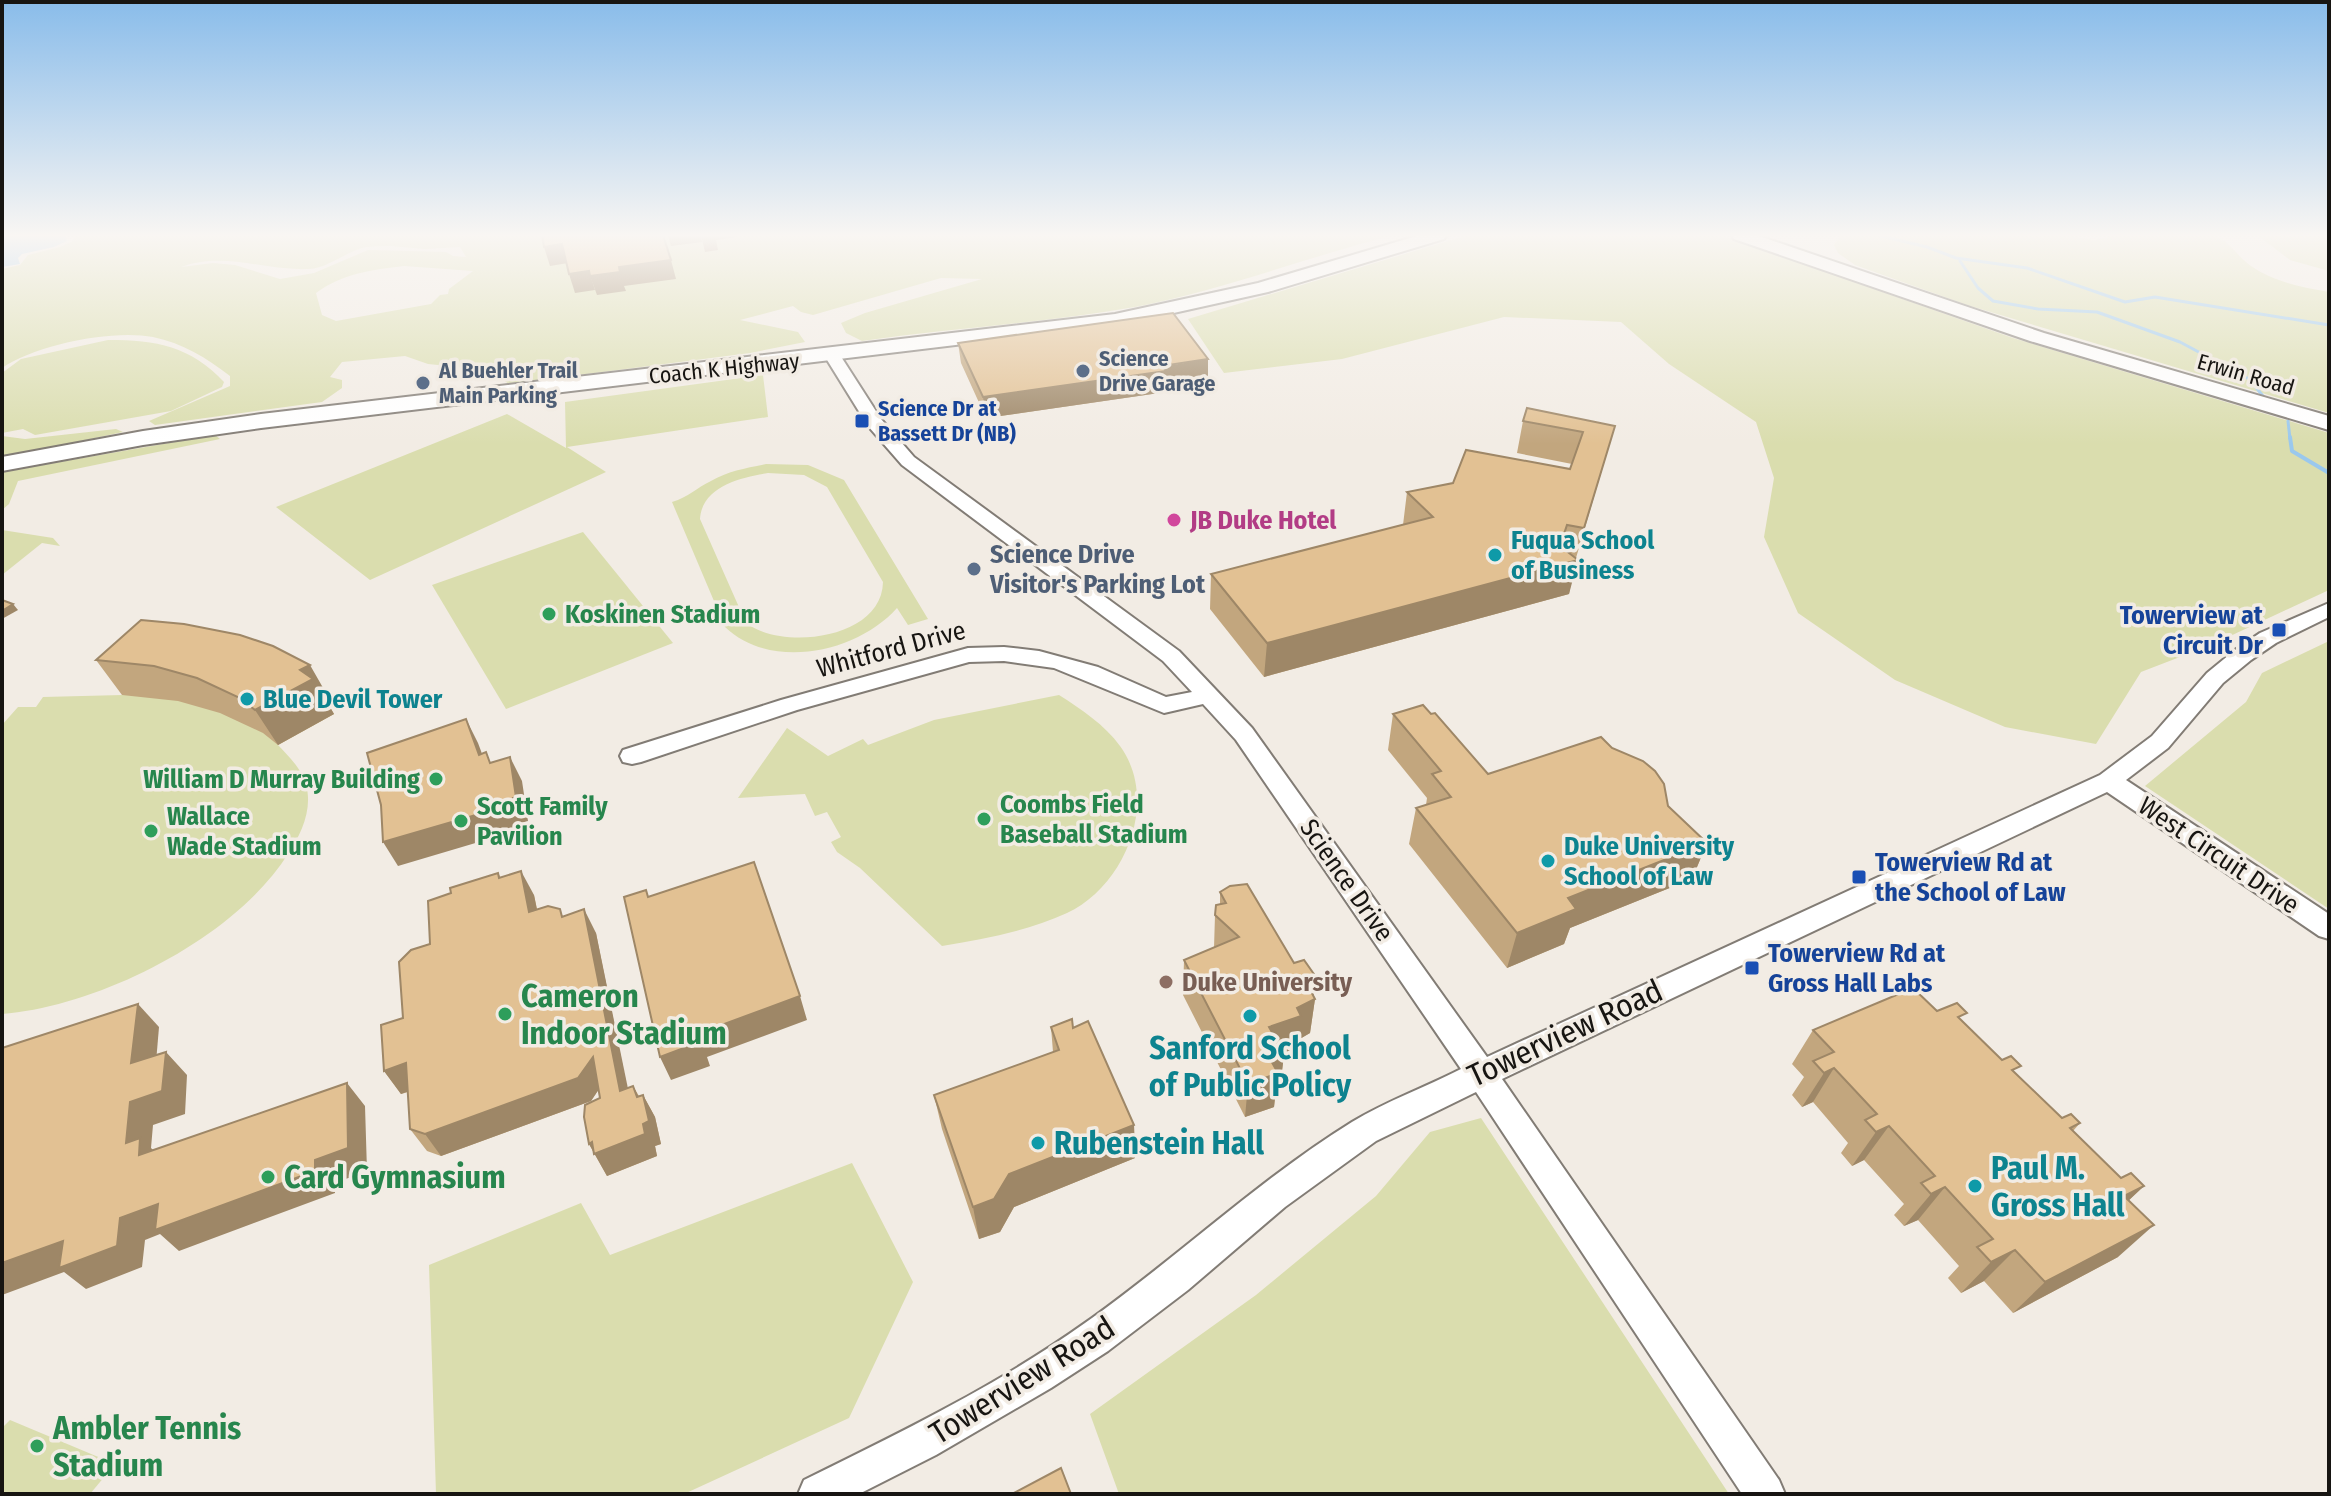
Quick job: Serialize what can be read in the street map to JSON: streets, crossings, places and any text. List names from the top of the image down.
{
  "streets": {
    "main road": ["Coach K Highway", "Erwin Road"],
    "street": [
      "Whitford Drive",
      "West Circuit Drive",
      "Science Drive",
      "Towerview Road"
    ]
  },
  "crossings": [
    ["Coach K Highway", "Science Drive"],
    ["Whitford Drive", "Science Drive"],
    ["West Circuit Drive", "Towerview Road"],
    ["Science Drive", "Towerview Road"]
  ],
  "places": {
    "other": [
      "Science Drive Garage",
      "Al Buehler Trail Main Parking",
      "JB Duke Hotel",
      "Fuqua School of Business",
      "Science Drive Visitor's Parking Lot",
      "Koskinen Stadium",
      "Blue Devil Tower",
      "William D Murray Building",
      "Coombs Field Baseball Stadium",
      "Scott Family Pavilion",
      "Wallace Wade Stadium",
      "Duke University School of Law",
      "Duke University",
      "Cameron Indoor Stadium",
      "Sanford School of Public Policy",
      "Rubenstein Hall",
      "Card Gymnasium",
      "Paul M. Gross Hall",
      "Ambler Tennis Stadium"
    ],
    "transit": [
      "Science Dr at Bassett Dr (NB)",
      "Towerview at Circuit Dr",
      "Towerview Rd at the School of Law",
      "Towerview Rd at Gross Hall Labs"
    ]
  }
}
